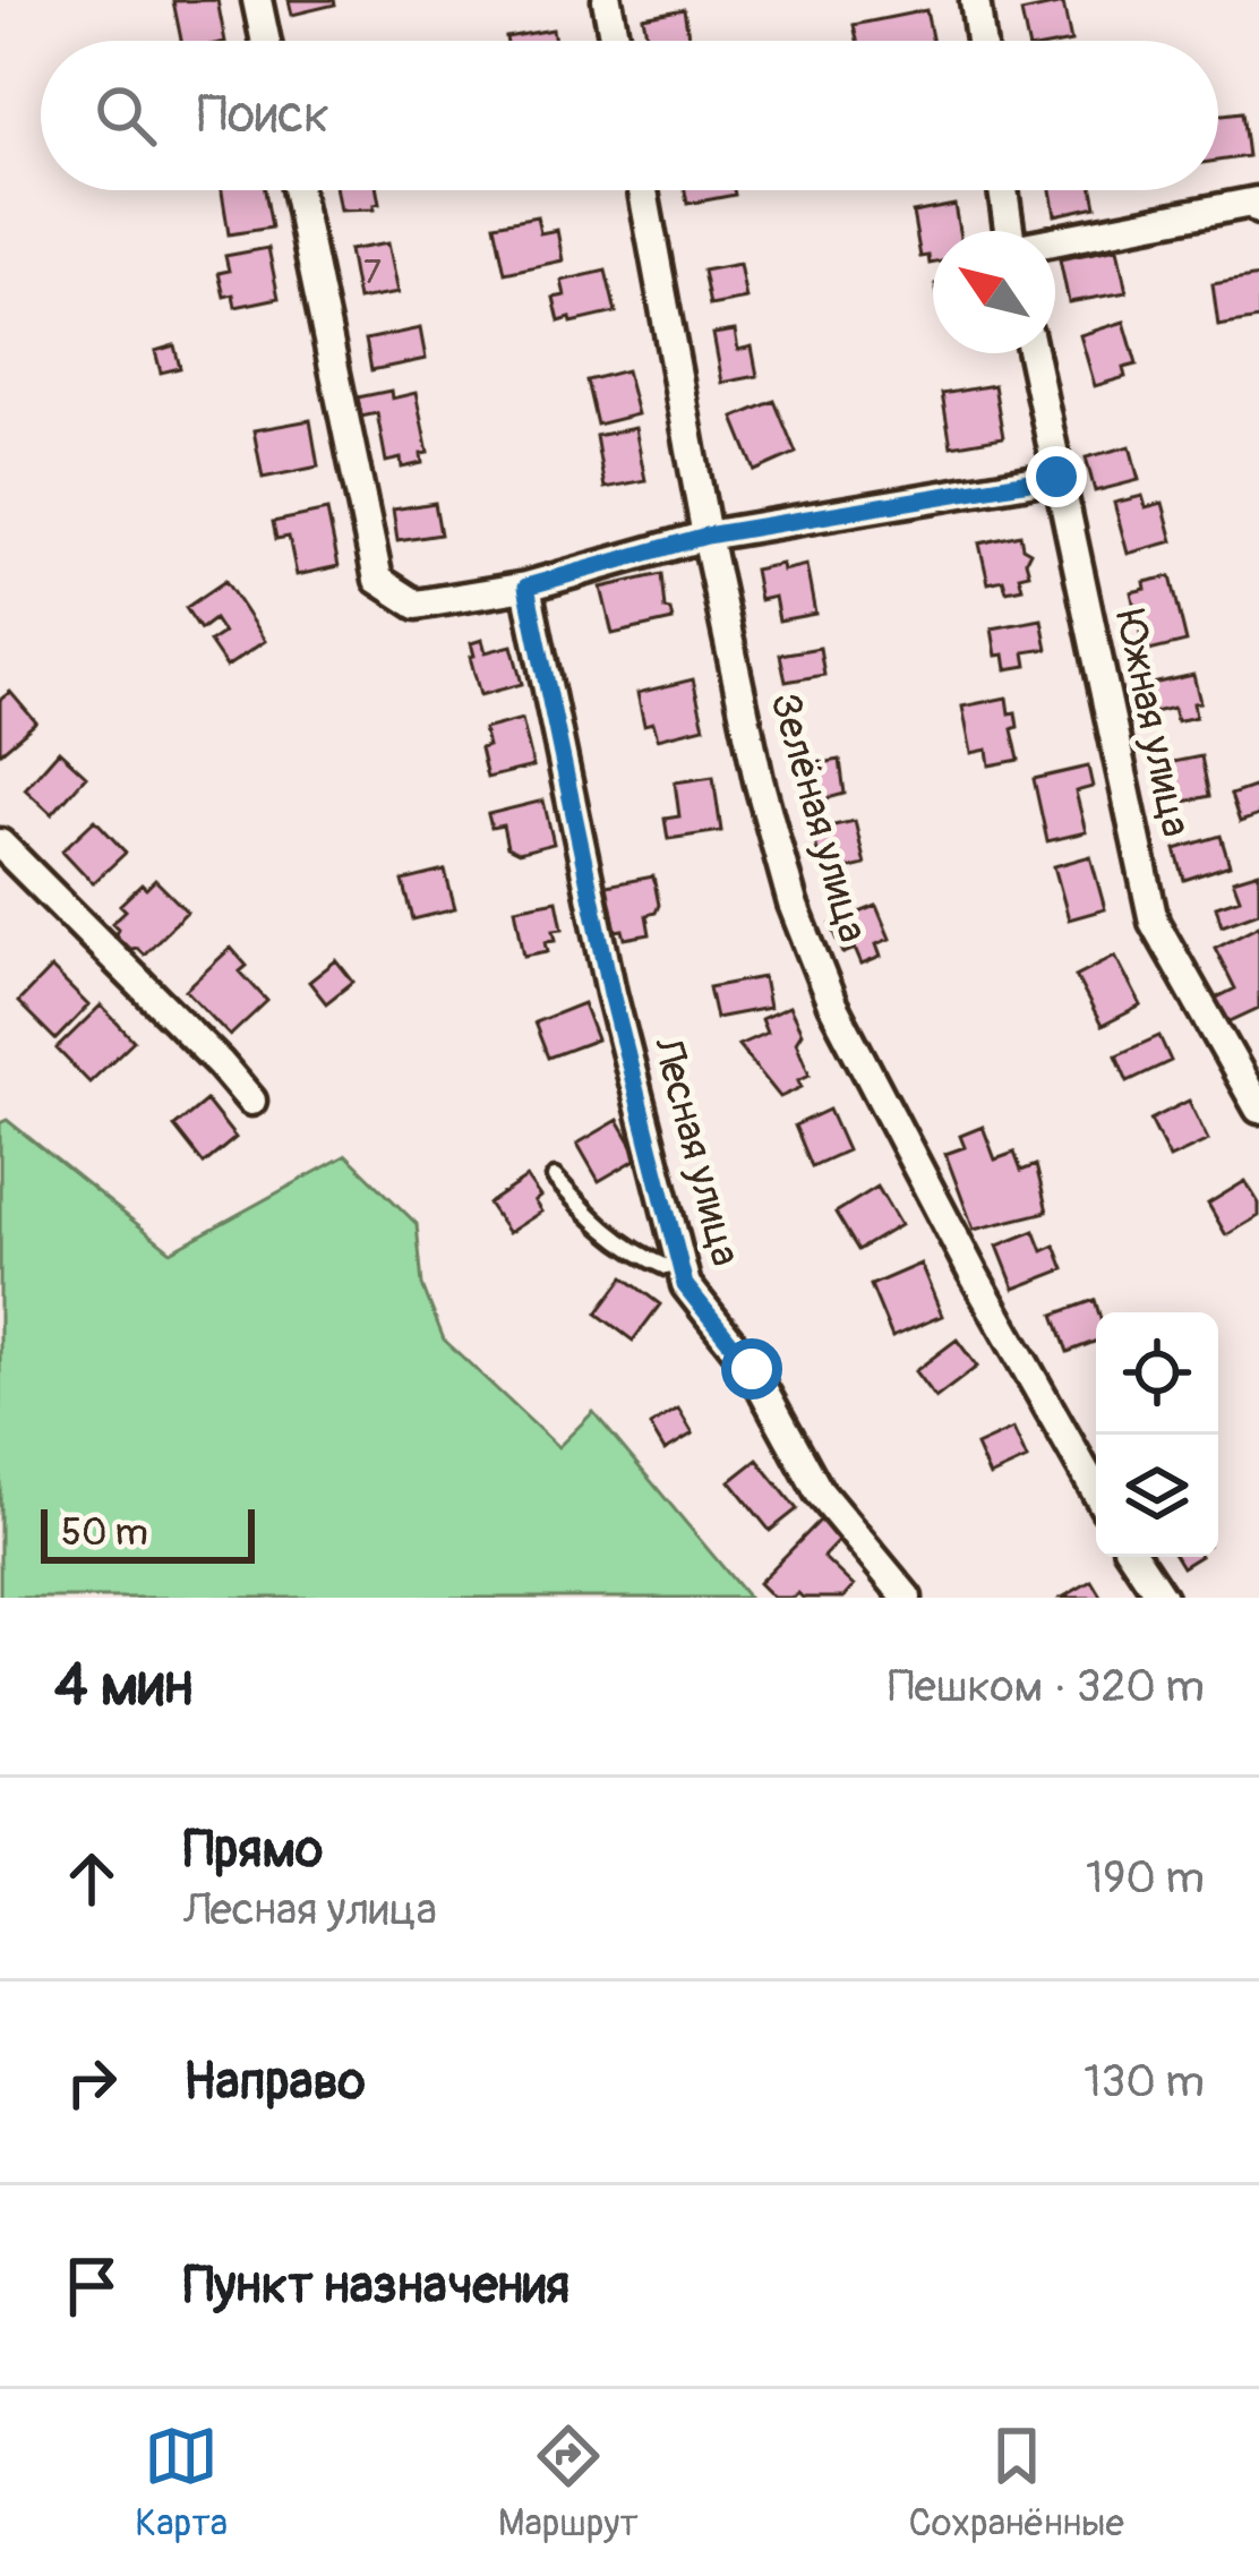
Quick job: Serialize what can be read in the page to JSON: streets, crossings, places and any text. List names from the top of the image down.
{
  "streets": {
    "street": ["Южная улица", "Зелёная улица", "Лесная улица"]
  },
  "house_numbers": ["7"],
  "scale_bar": "50 m",
  "north": "top left",
  "page": {
    "search": "Поиск",
    "scale": "50 m",
    "heading": ["4 мин", "Пешком · 320 m"],
    "list": [
      ["Прямо", "Лесная улица", "190 m"],
      ["Направо", "130 m"],
      "Пункт назначения"
    ],
    "nav": ["Карта", "Маршрут", "Сохранённые"]
  }
}
